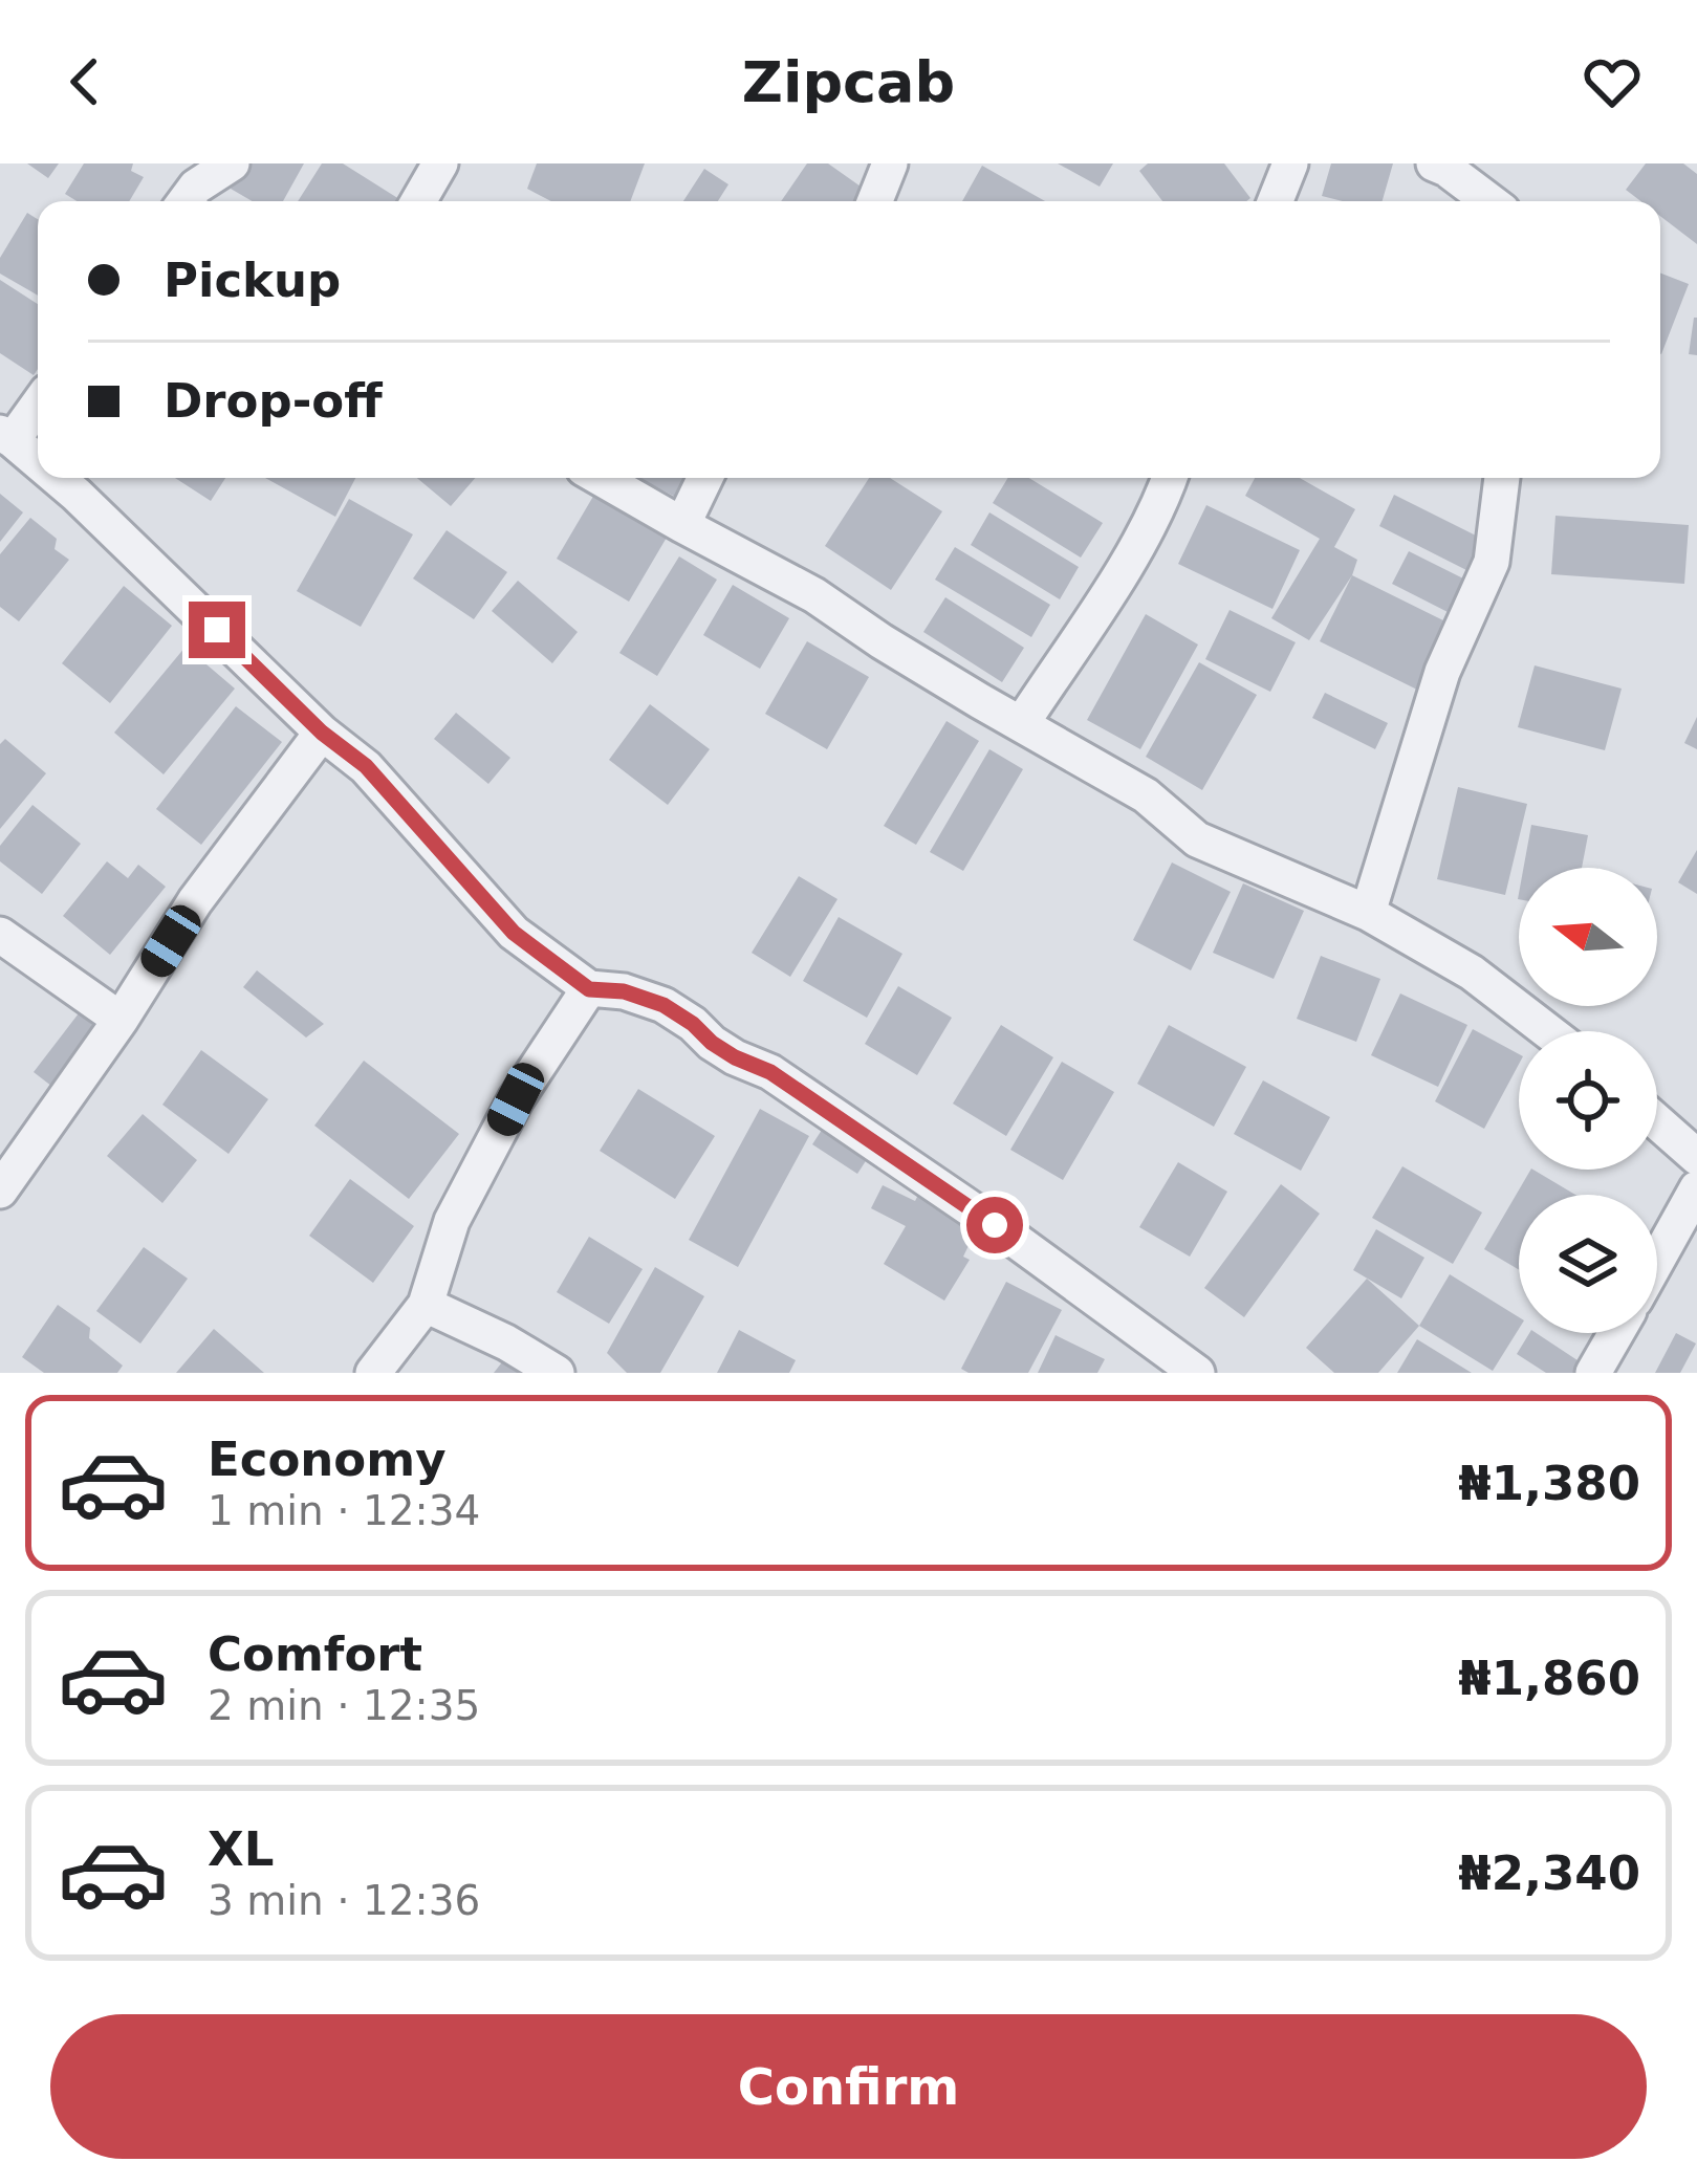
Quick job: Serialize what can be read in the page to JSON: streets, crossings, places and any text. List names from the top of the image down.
{
  "north": "left",
  "page": {
    "header": "Zipcab",
    "banner": ["Pickup", "Drop-off"],
    "list": [
      {
        "name": "Economy",
        "note": "1 min · 12:34",
        "value": "₦1,380"
      },
      {
        "name": "Comfort",
        "note": "2 min · 12:35",
        "value": "₦1,860"
      },
      {
        "name": "XL",
        "note": "3 min · 12:36",
        "value": "₦2,340"
      }
    ],
    "buttons": "Confirm"
  }
}
